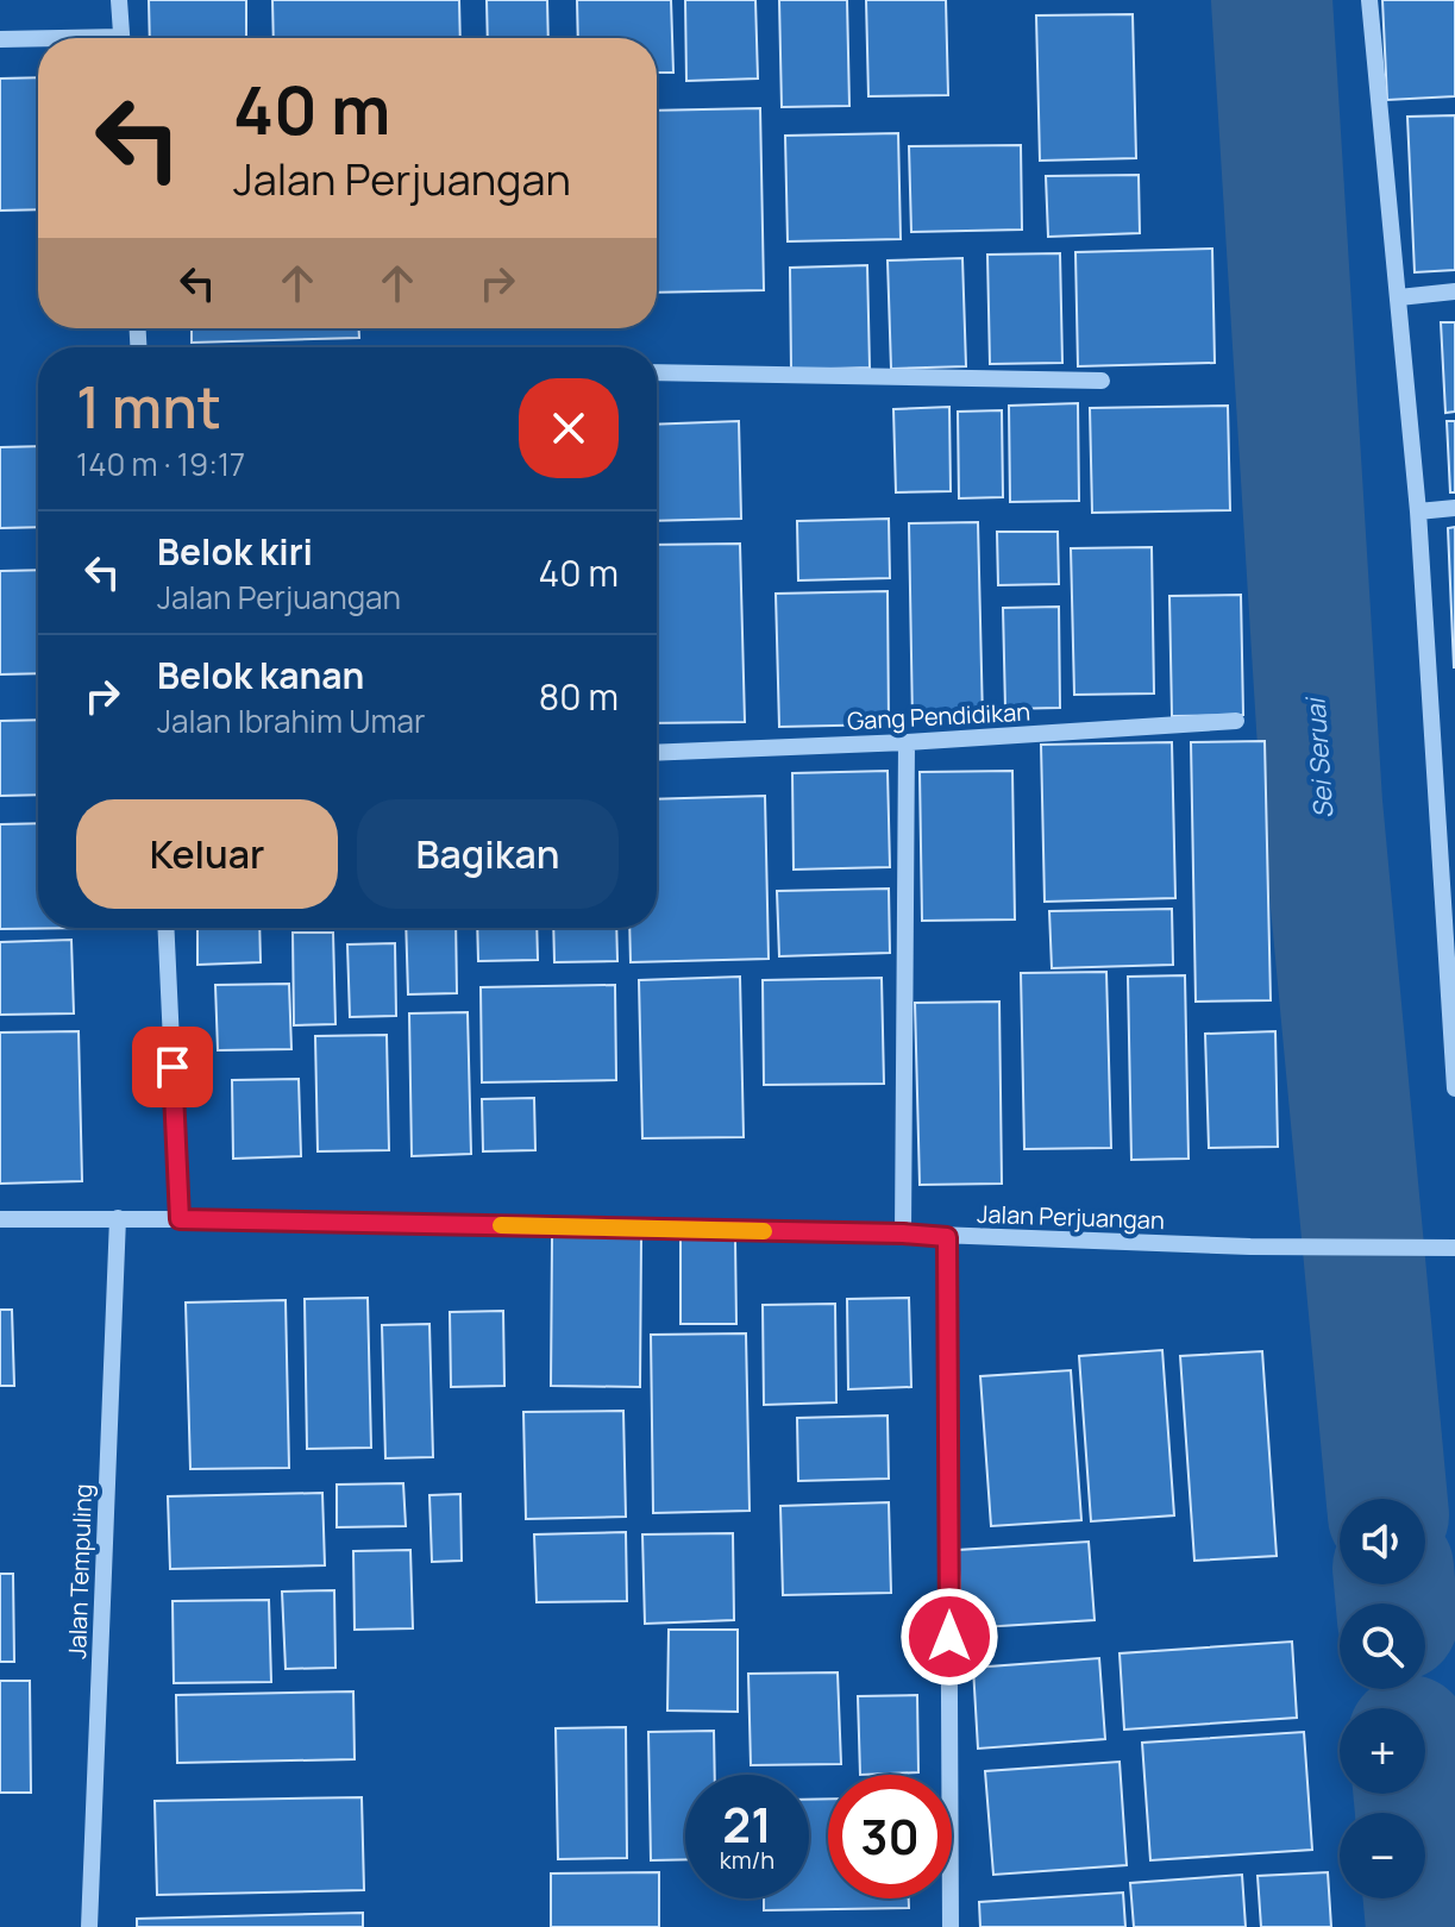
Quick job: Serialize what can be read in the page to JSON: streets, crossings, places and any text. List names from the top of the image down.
{
  "streets": {
    "street": ["Gang Pendidikan", "Jalan Perjuangan", "Jalan Tempuling"]
  },
  "crossings": [
    ["Jalan Perjuangan", "Jalan Tempuling"]
  ],
  "water": ["Sei Seruai"],
  "page": {
    "turn": ["40 m", "Jalan Perjuangan"],
    "heading": ["1 mnt", "140 m · 19:17"],
    "list": [
      {
        "name": "Belok kiri",
        "note": "Jalan Perjuangan",
        "value": "40 m"
      },
      {
        "name": "Belok kanan",
        "note": "Jalan Ibrahim Umar",
        "value": "80 m"
      }
    ],
    "buttons": ["Keluar", "Bagikan"],
    "map_buttons": ["+", "−"],
    "speed": "21 km/h",
    "limit": "30"
  }
}
